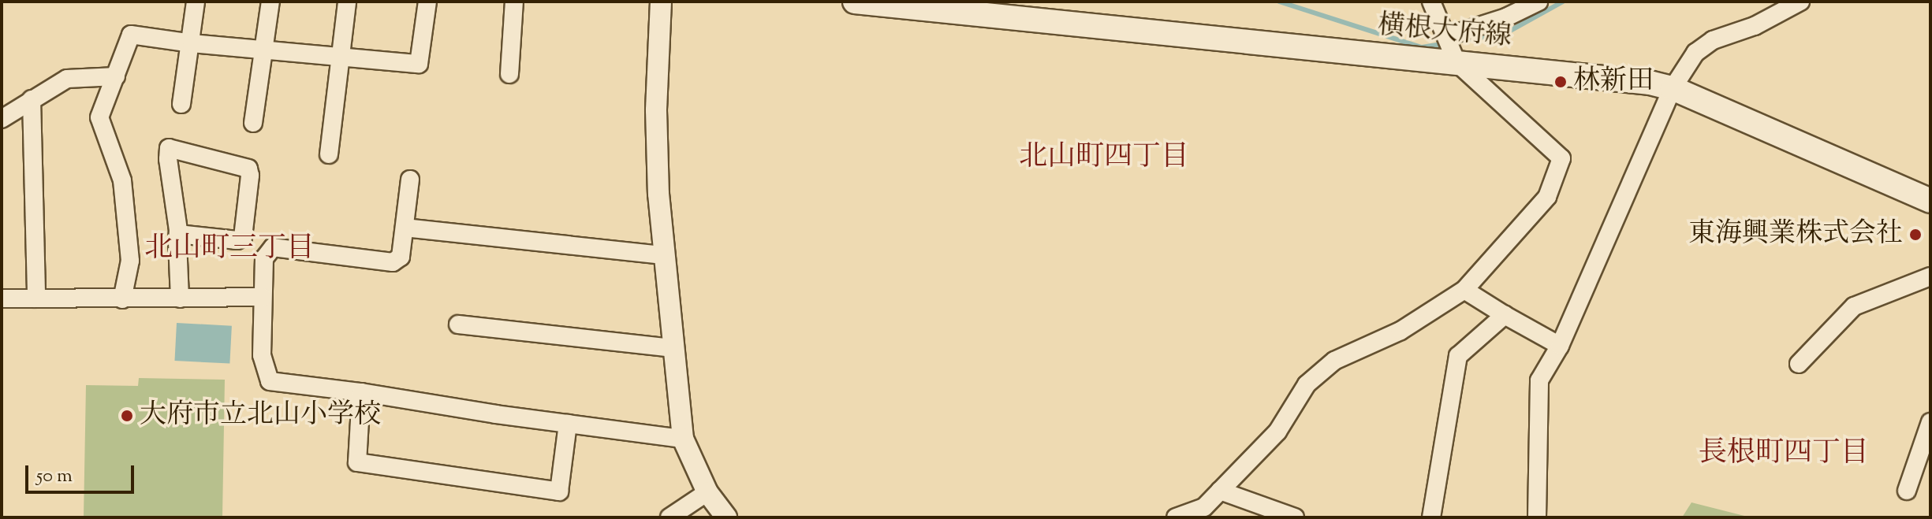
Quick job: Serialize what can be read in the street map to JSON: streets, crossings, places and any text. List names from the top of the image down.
{
  "streets": {
    "main road": ["横根大府線"]
  },
  "districts": ["北山町四丁目", "北山町三丁目", "長根町四丁目"],
  "places": ["林新田", "東海興業株式会社", "大府市立北山小学校"],
  "scale_bar": "50 m"
}
